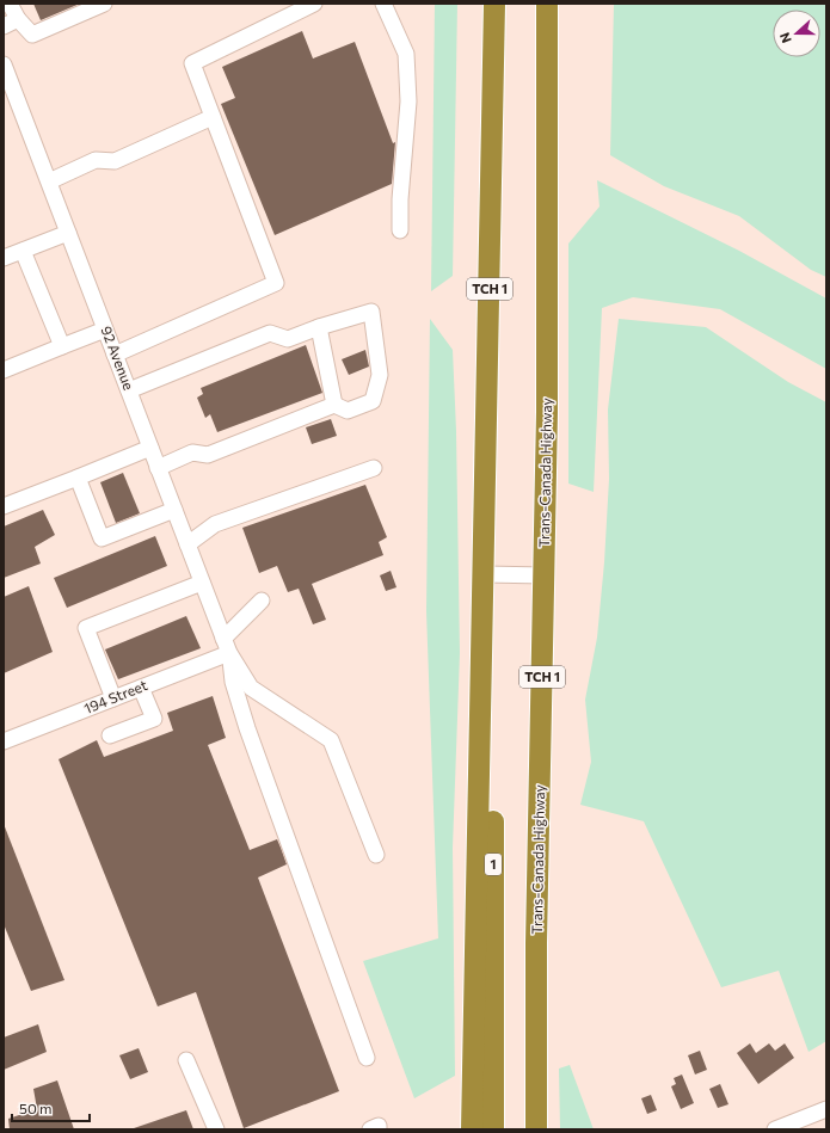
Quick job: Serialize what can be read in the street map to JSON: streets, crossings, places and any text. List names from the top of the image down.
{
  "streets": {
    "highway": ["TCH 1", "Trans-Canada Highway", "1"],
    "street": ["92 Avenue", "194 Street"]
  },
  "crossings": [
    ["TCH 1", "1"],
    ["92 Avenue", "194 Street"]
  ],
  "scale_bar": "50 m",
  "north": "left"
}
